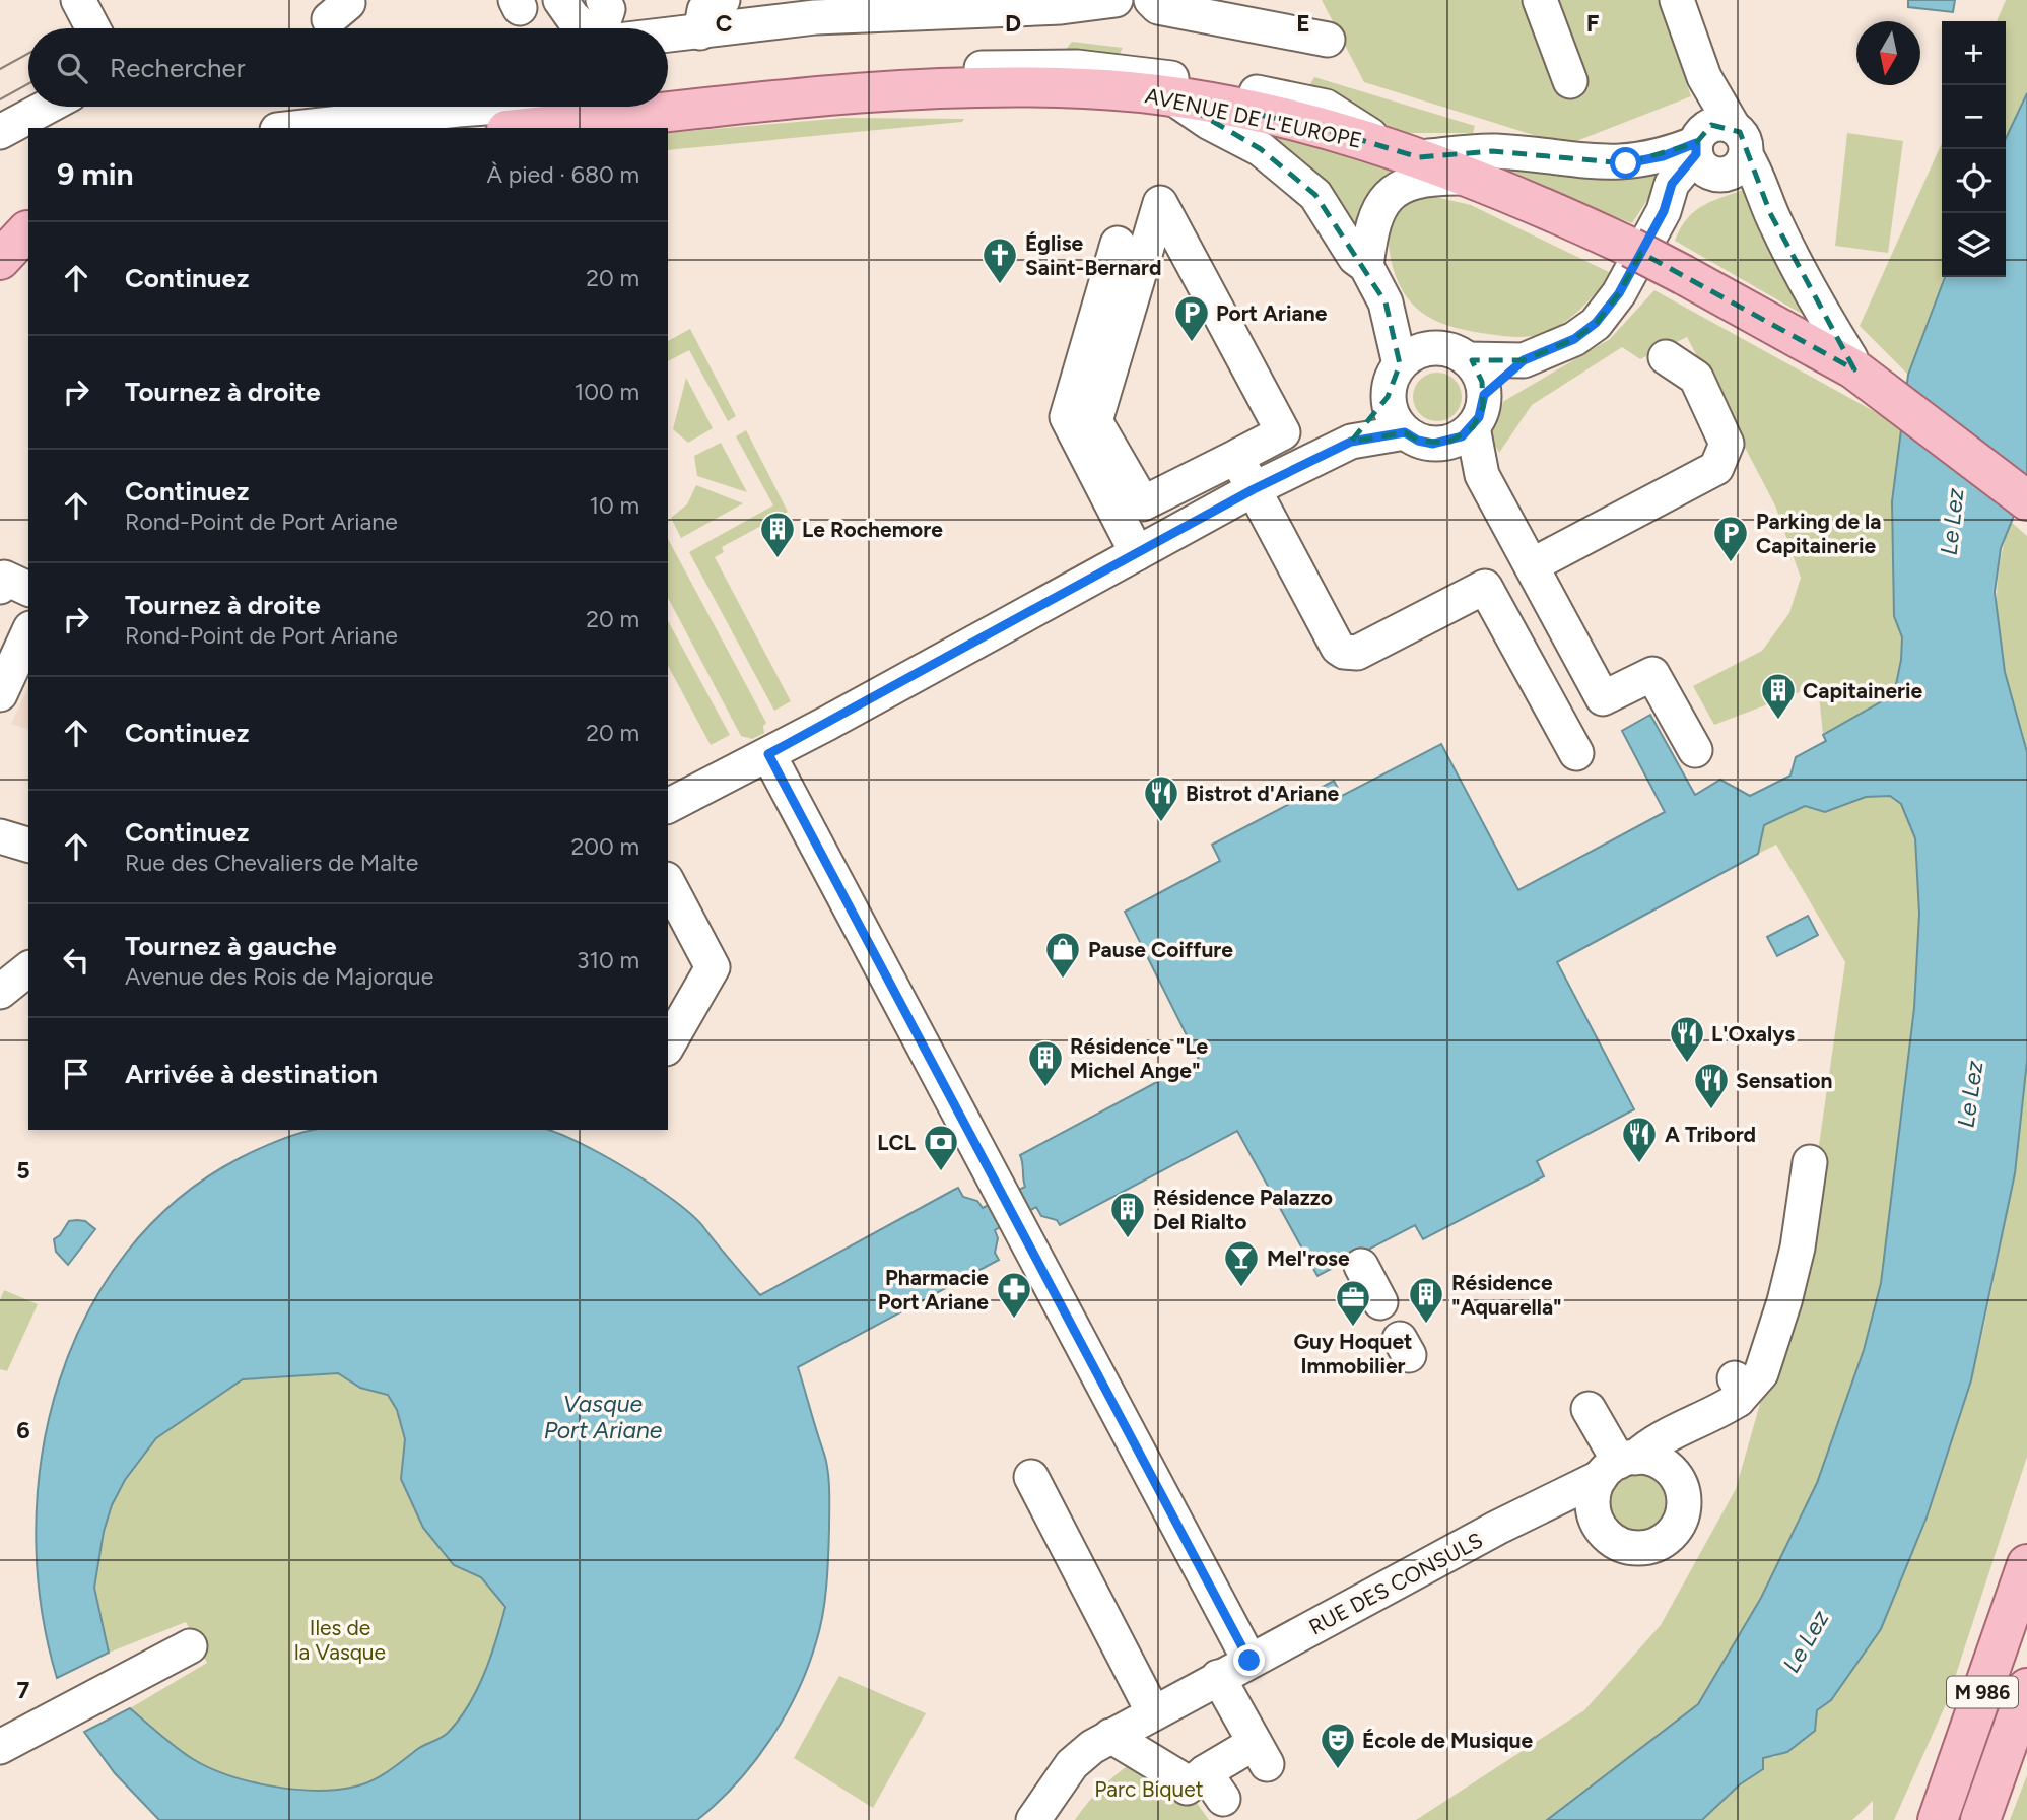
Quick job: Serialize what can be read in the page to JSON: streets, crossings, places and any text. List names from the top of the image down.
{
  "streets": {
    "main road": ["AVENUE DE L'EUROPE", "M 986"],
    "street": ["RUE DES CONSULS"]
  },
  "water": ["Le Lez", "Vasque Port Ariane"],
  "parks": ["Iles de la Vasque", "Parc Biquet"],
  "places": {
    "church": ["Église Saint-Bernard"],
    "parking": ["Port Ariane", "Parking de la Capitainerie"],
    "building": [
      "Le Rochemore",
      "Capitainerie",
      "Résidence \"Le Michel Ange\"",
      "Résidence Palazzo Del Rialto",
      "Résidence \"Aquarella\""
    ],
    "restaurant": [
      "Bistrot d'Ariane",
      "L'Oxalys",
      "Sensation",
      "A Tribord"
    ],
    "shop": ["Pause Coiffure"],
    "bank": ["LCL"],
    "bar": ["Mel'rose"],
    "pharmacy": ["Pharmacie Port Ariane"],
    "office": ["Guy Hoquet Immobilier"],
    "theatre": ["École de Musique"]
  },
  "north": "bottom",
  "page": {
    "map_buttons": ["+", "−"],
    "search": "Rechercher",
    "heading": ["9 min", "À pied · 680 m"],
    "list": [
      ["Continuez", "20 m"],
      ["Tournez à droite", "100 m"],
      ["Continuez", "Rond-Point de Port Ariane", "10 m"],
      ["Tournez à droite", "Rond-Point de Port Ariane", "20 m"],
      ["Continuez", "20 m"],
      ["Continuez", "Rue des Chevaliers de Malte", "200 m"],
      ["Tournez à gauche", "Avenue des Rois de Majorque", "310 m"],
      "Arrivée à destination"
    ]
  },
  "grid": {
    "columns": [
      "C",
      "D",
      "E",
      "F"
    ],
    "rows": ["5", "6", "7"]
  }
}
